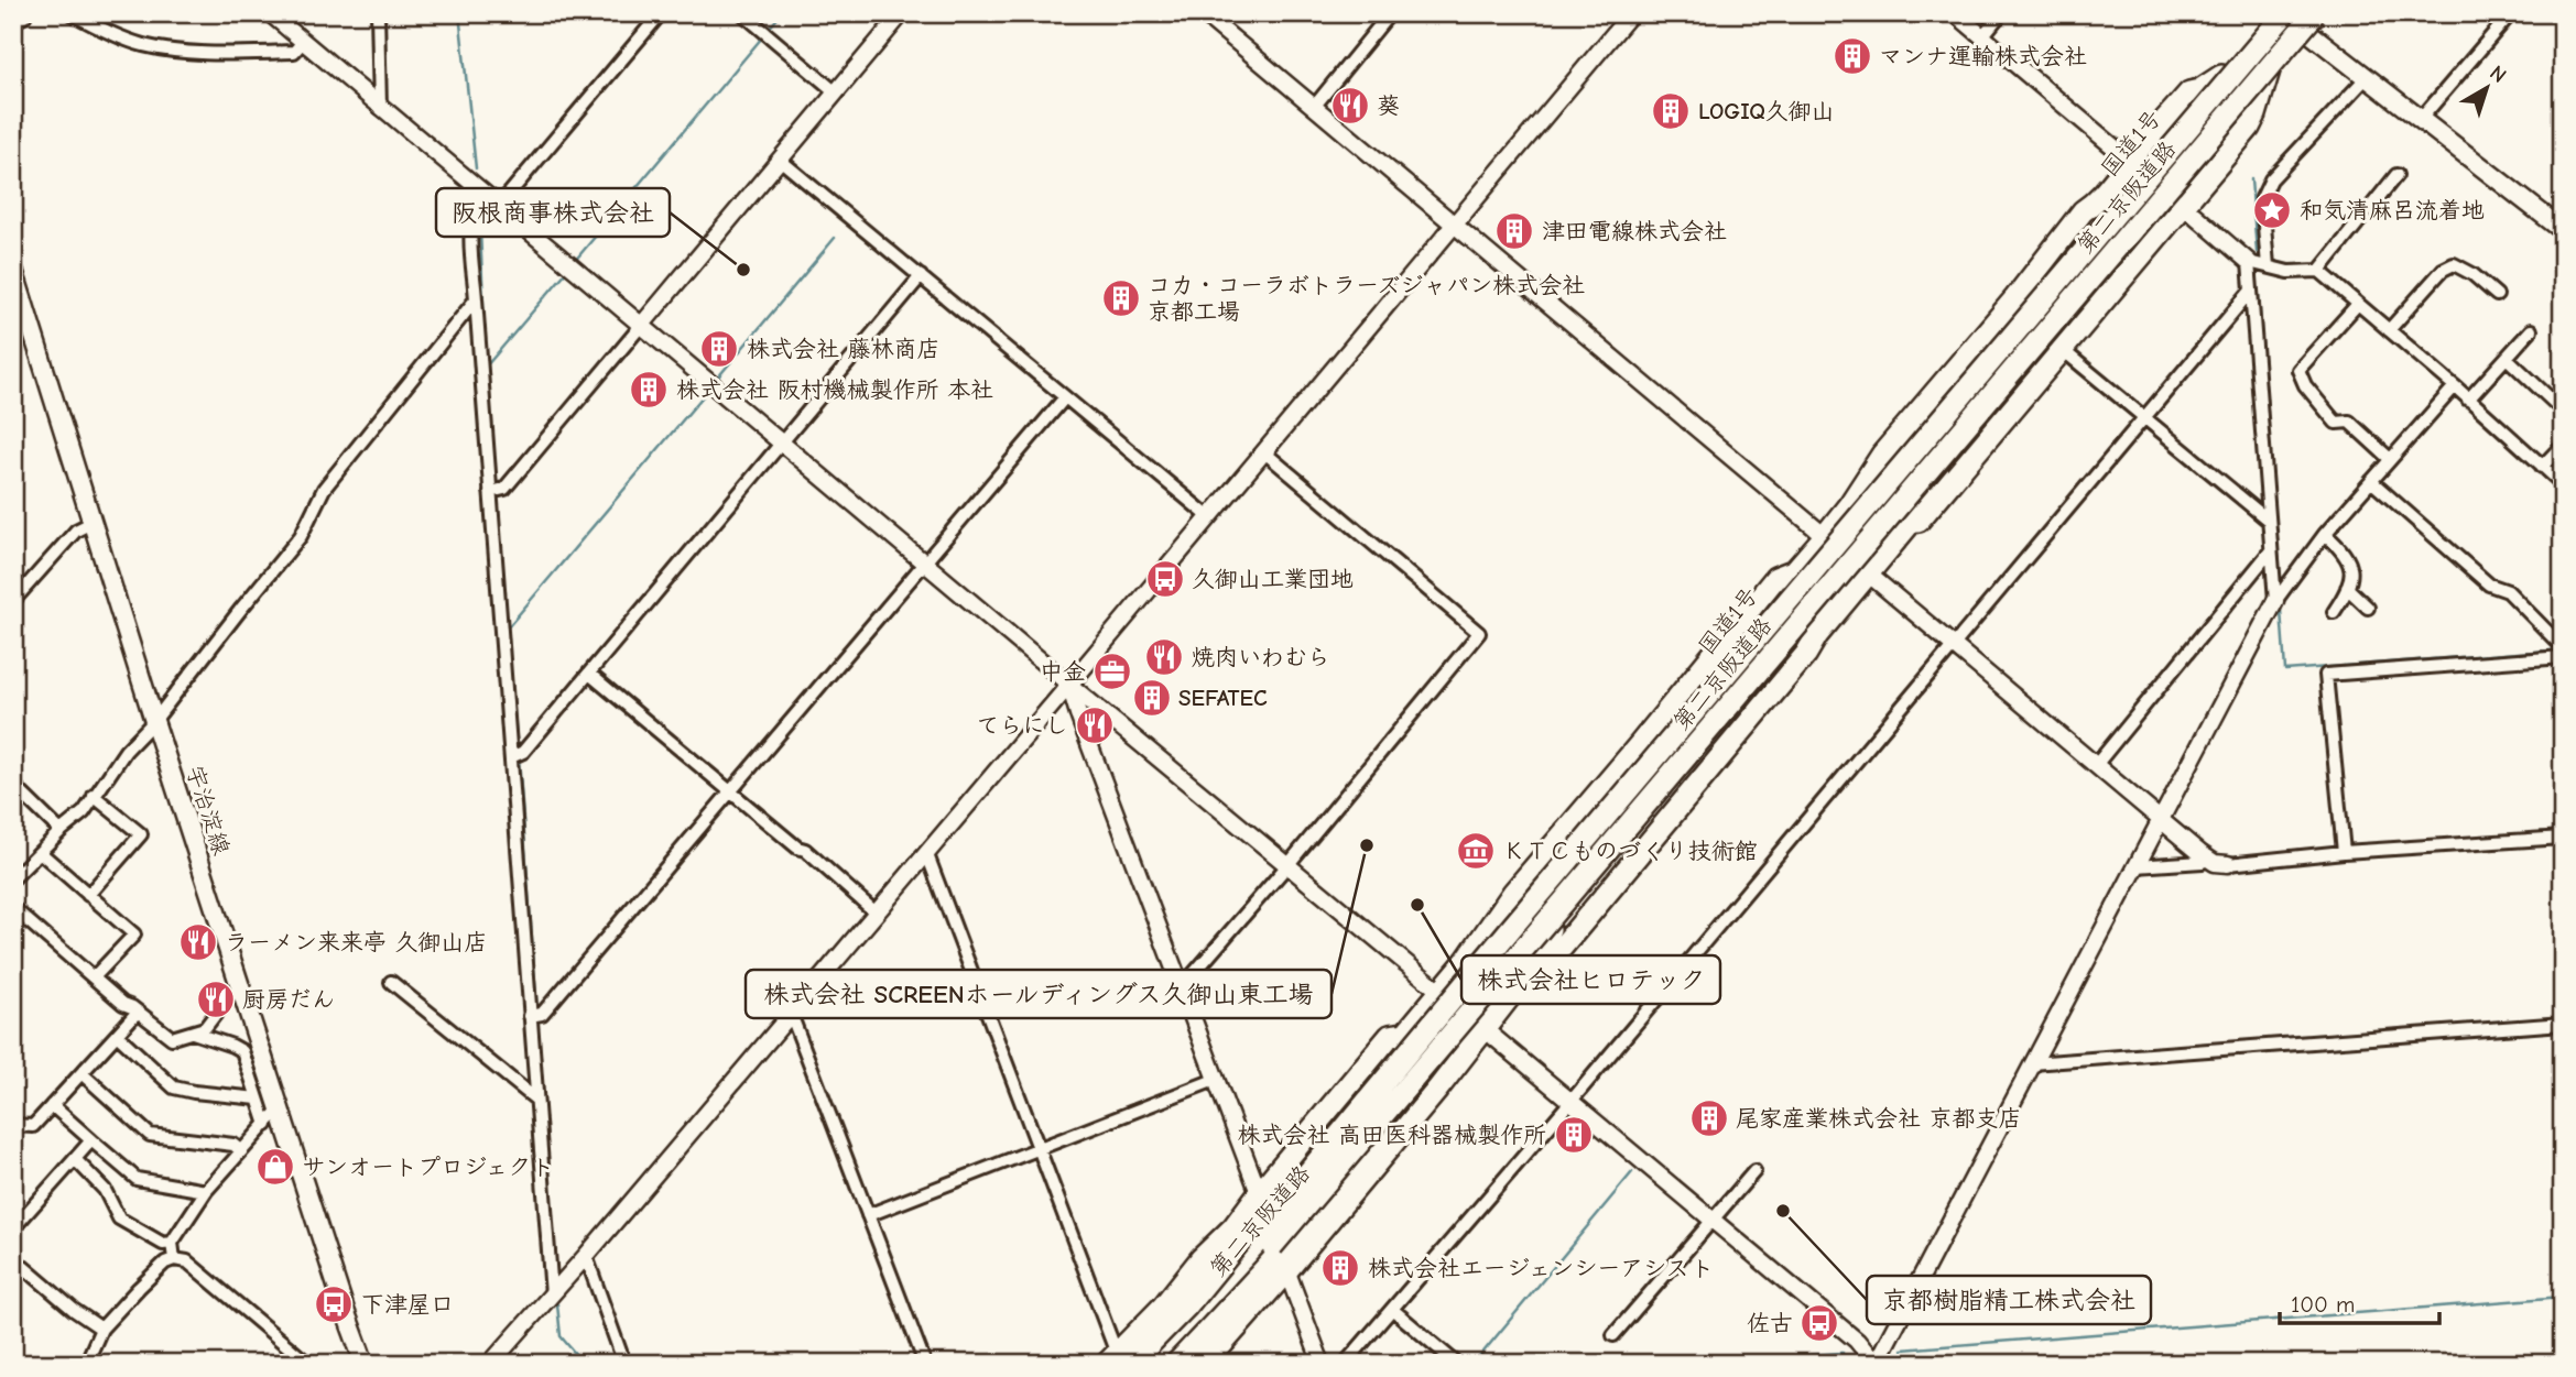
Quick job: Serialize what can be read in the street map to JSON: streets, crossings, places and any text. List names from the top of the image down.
{
  "streets": {
    "highway": ["国道1号", "第二京阪道路"],
    "main road": ["宇治淀線"]
  },
  "places": {
    "building": [
      "マンナ運輸株式会社",
      "LOGIQ久御山",
      "津田電線株式会社",
      "コカ・コーラボトラーズジャパン株式会社 京都工場",
      "株式会社 藤林商店",
      "株式会社 阪村機械製作所 本社",
      "SEFATEC",
      "尾家産業株式会社 京都支店",
      "株式会社 高田医科器械製作所",
      "株式会社エージェンシーアシスト"
    ],
    "restaurant": [
      "葵",
      "焼肉いわむら",
      "てらにし",
      "ラーメン来来亭 久御山店",
      "厨房だん"
    ],
    "place": ["和気清麻呂流着地"],
    "other": [
      "阪根商事株式会社",
      "株式会社 SCREENホールディングス久御山東工場",
      "株式会社ヒロテック",
      "京都樹脂精工株式会社"
    ],
    "bus stop": ["久御山工業団地", "下津屋口", "佐古"],
    "office": ["中金"],
    "museum": ["ＫＴＣものづくり技術館"],
    "shop": ["サンオートプロジェクト"]
  },
  "scale_bar": "100 m",
  "north": "top right"
}
